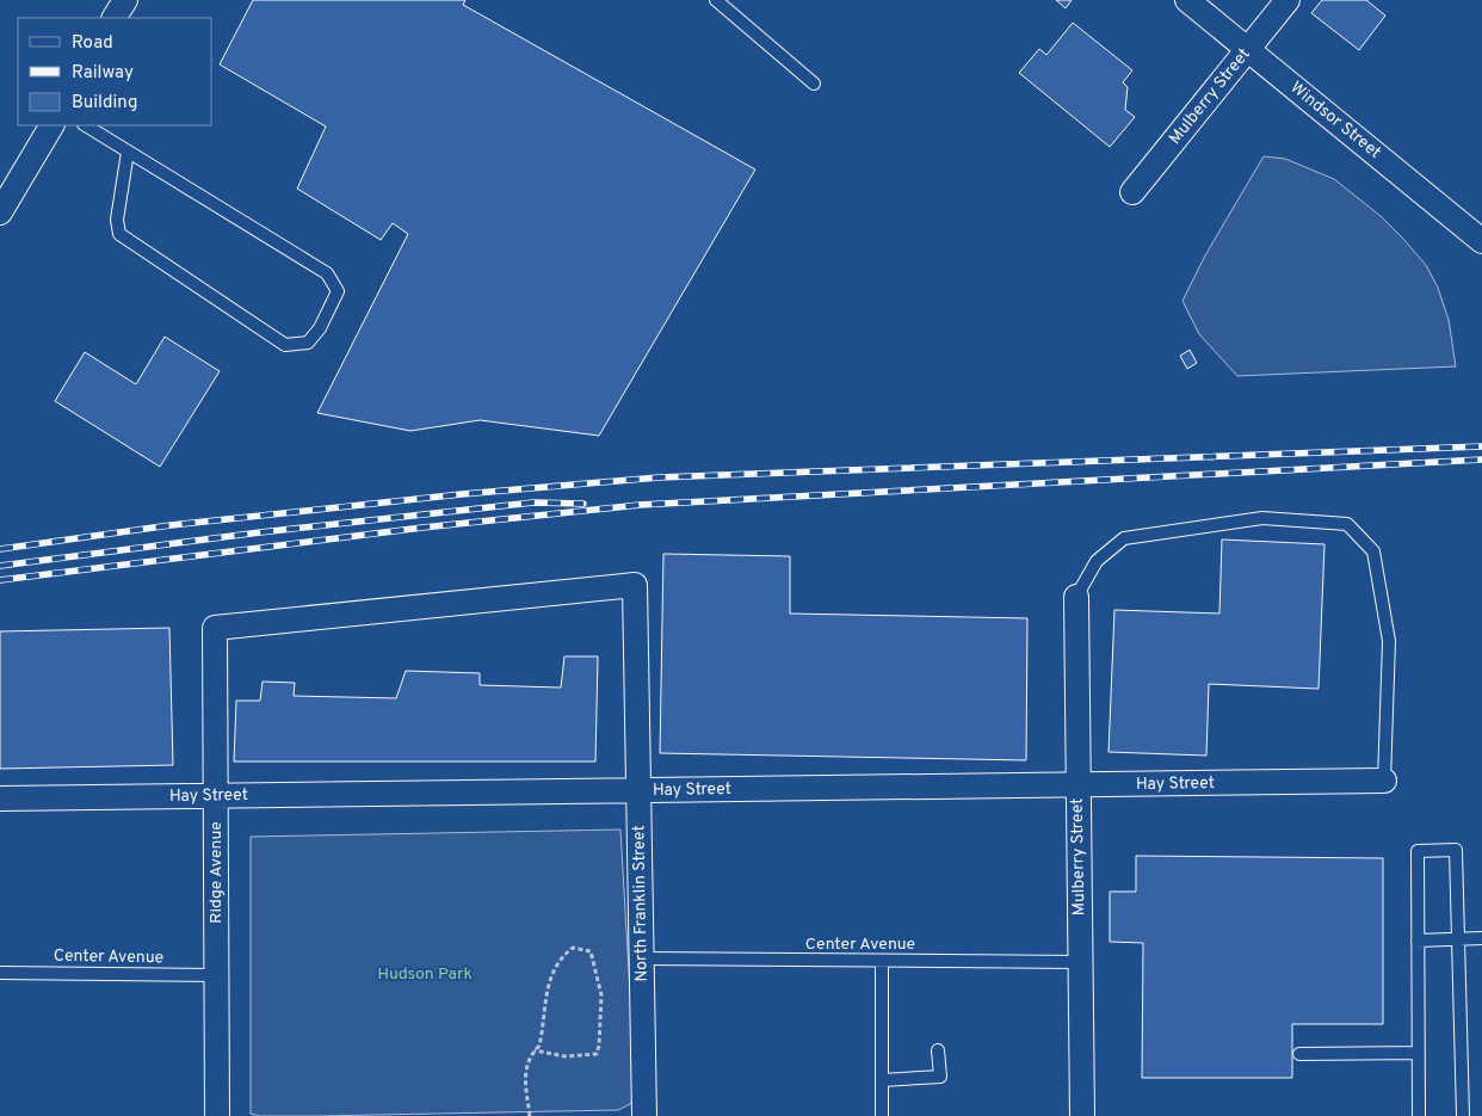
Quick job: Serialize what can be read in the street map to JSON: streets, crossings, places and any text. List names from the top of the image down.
{
  "streets": {
    "street": [
      "Mulberry Street",
      "Windsor Street",
      "Hay Street",
      "Ridge Avenue",
      "North Franklin Street"
    ],
    "lane": ["Center Avenue"]
  },
  "crossings": [
    ["Mulberry Street", "Windsor Street"],
    ["Mulberry Street", "Hay Street"],
    ["Mulberry Street", "Center Avenue"],
    ["Hay Street", "Ridge Avenue"],
    ["Hay Street", "North Franklin Street"],
    ["Ridge Avenue", "North Franklin Street"],
    ["Ridge Avenue", "Center Avenue"],
    ["North Franklin Street", "Center Avenue"]
  ],
  "parks": ["Hudson Park"],
  "legend": ["Road", "Railway", "Building"]
}
